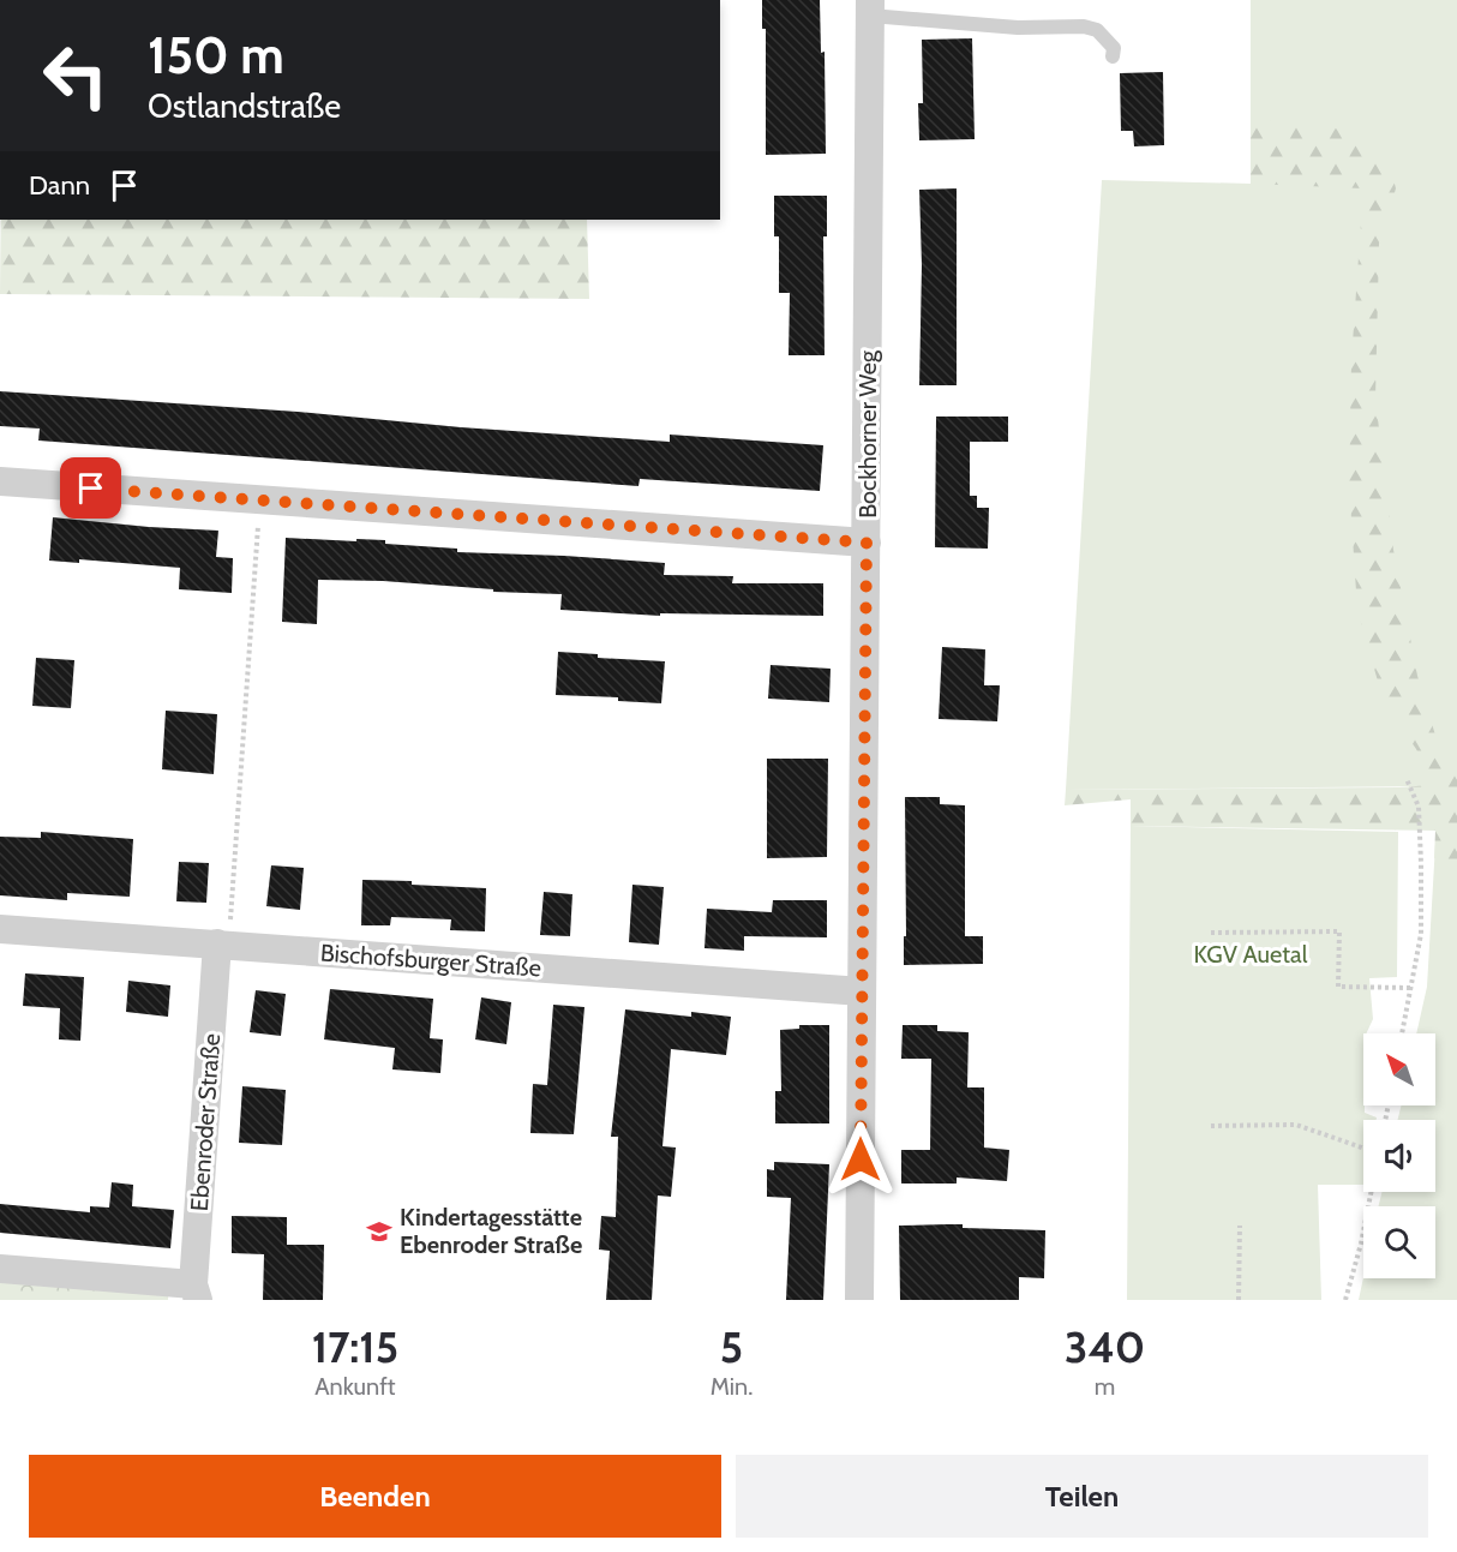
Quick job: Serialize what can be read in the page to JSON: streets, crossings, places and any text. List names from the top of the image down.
{
  "streets": {
    "street": ["Bockhorner Weg", "Bischofsburger Straße", "Ebenroder Straße"]
  },
  "crossings": [
    ["Bockhorner Weg", "Bischofsburger Straße"],
    ["Bischofsburger Straße", "Ebenroder Straße"]
  ],
  "parks": ["KGV Auetal"],
  "places": {
    "school or university": ["Kindertagesstätte Ebenroder Straße"]
  },
  "north": "top left",
  "page": {
    "turn": ["150 m", "Ostlandstraße"],
    "then": "Dann",
    "eta": [
      "17:15",
      "Ankunft",
      "5",
      "Min.",
      "340",
      "m"
    ],
    "buttons": ["Beenden", "Teilen"]
  }
}
